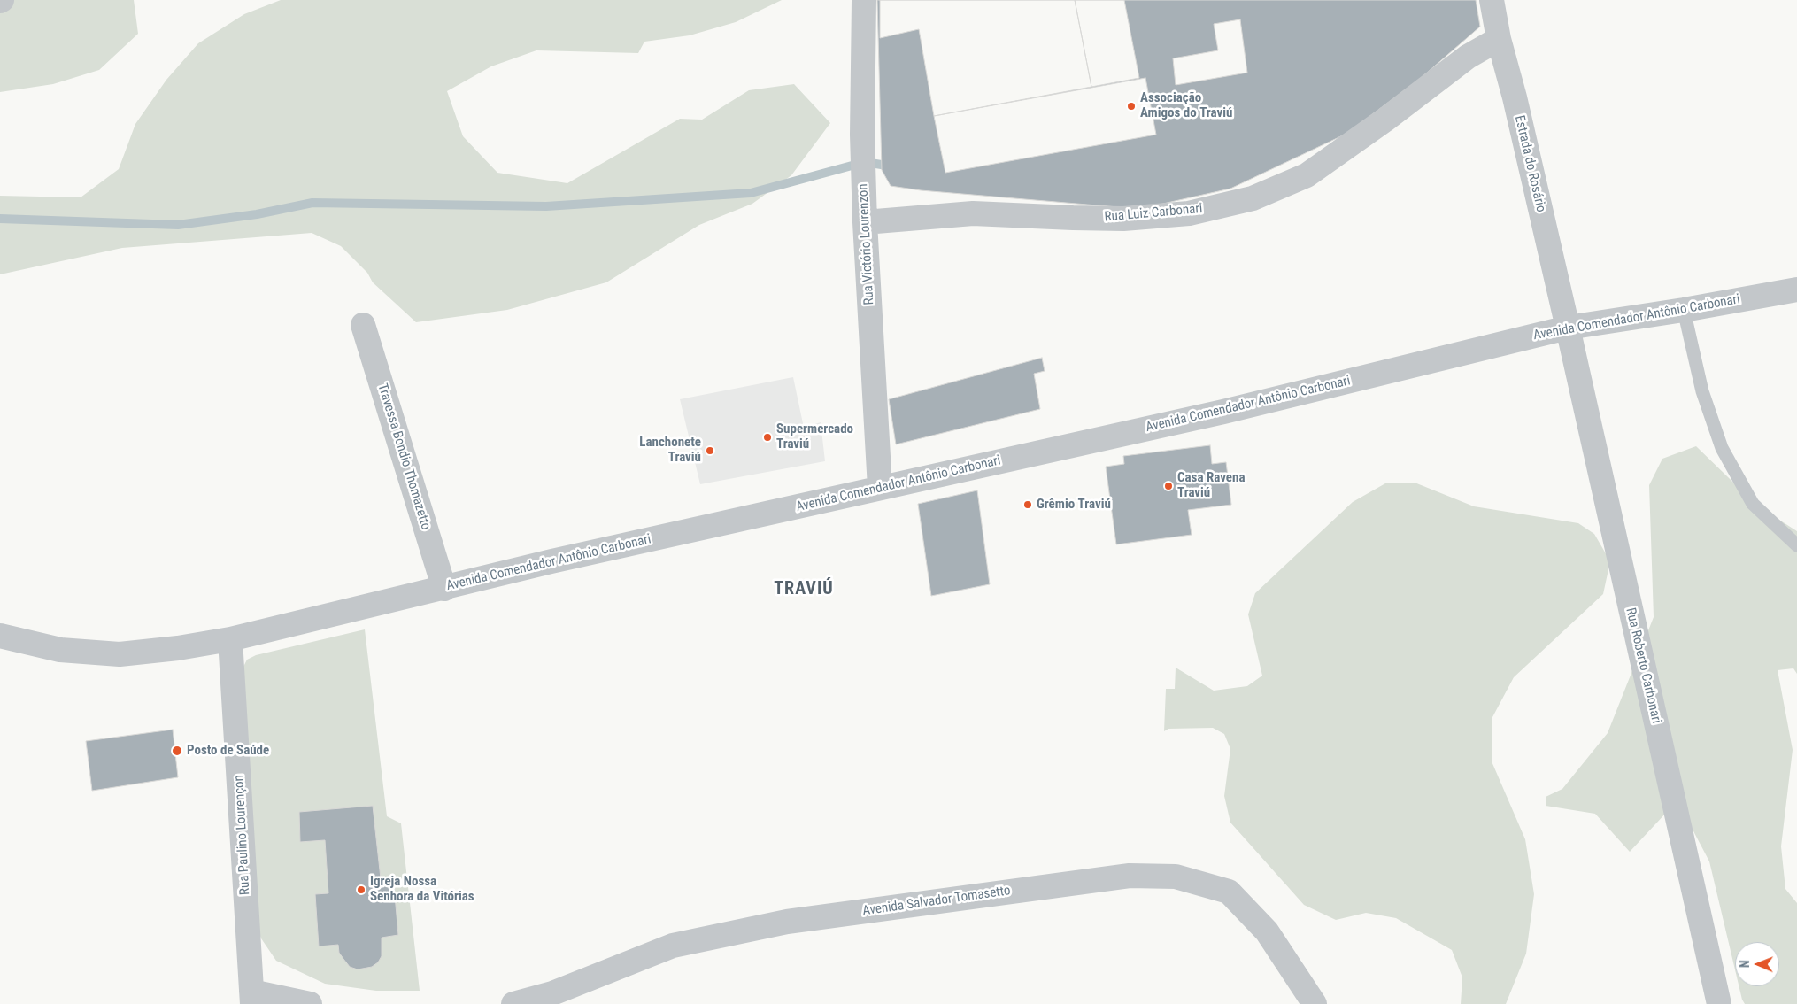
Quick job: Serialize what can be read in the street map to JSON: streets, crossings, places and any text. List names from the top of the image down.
{
  "streets": {
    "street": [
      "Estrada do Rosário",
      "Rua Luiz Carbonari",
      "Rua Victório Lourenzon",
      "Avenida Comendador Antônio Carbonari",
      "Travessa Bondio Thomazetto",
      "Rua Roberto Carbonari",
      "Rua Paulino Lourençon",
      "Avenida Salvador Tomasetto"
    ]
  },
  "crossings": [
    ["Estrada do Rosário", "Rua Luiz Carbonari"],
    ["Estrada do Rosário", "Avenida Comendador Antônio Carbonari"],
    ["Estrada do Rosário", "Rua Roberto Carbonari"],
    ["Rua Luiz Carbonari", "Rua Victório Lourenzon"],
    ["Rua Victório Lourenzon", "Avenida Comendador Antônio Carbonari"],
    ["Avenida Comendador Antônio Carbonari", "Travessa Bondio Thomazetto"],
    ["Avenida Comendador Antônio Carbonari", "Rua Roberto Carbonari"],
    ["Avenida Comendador Antônio Carbonari", "Rua Paulino Lourençon"]
  ],
  "districts": ["TRAVIÚ"],
  "places": [
    "Associação Amigos do Traviú",
    "Supermercado Traviú",
    "Lanchonete Traviú",
    "Casa Ravena Traviú",
    "Grêmio Traviú",
    "Posto de Saúde",
    "Igreja Nossa Senhora da Vitórias"
  ],
  "north": "left"
}
